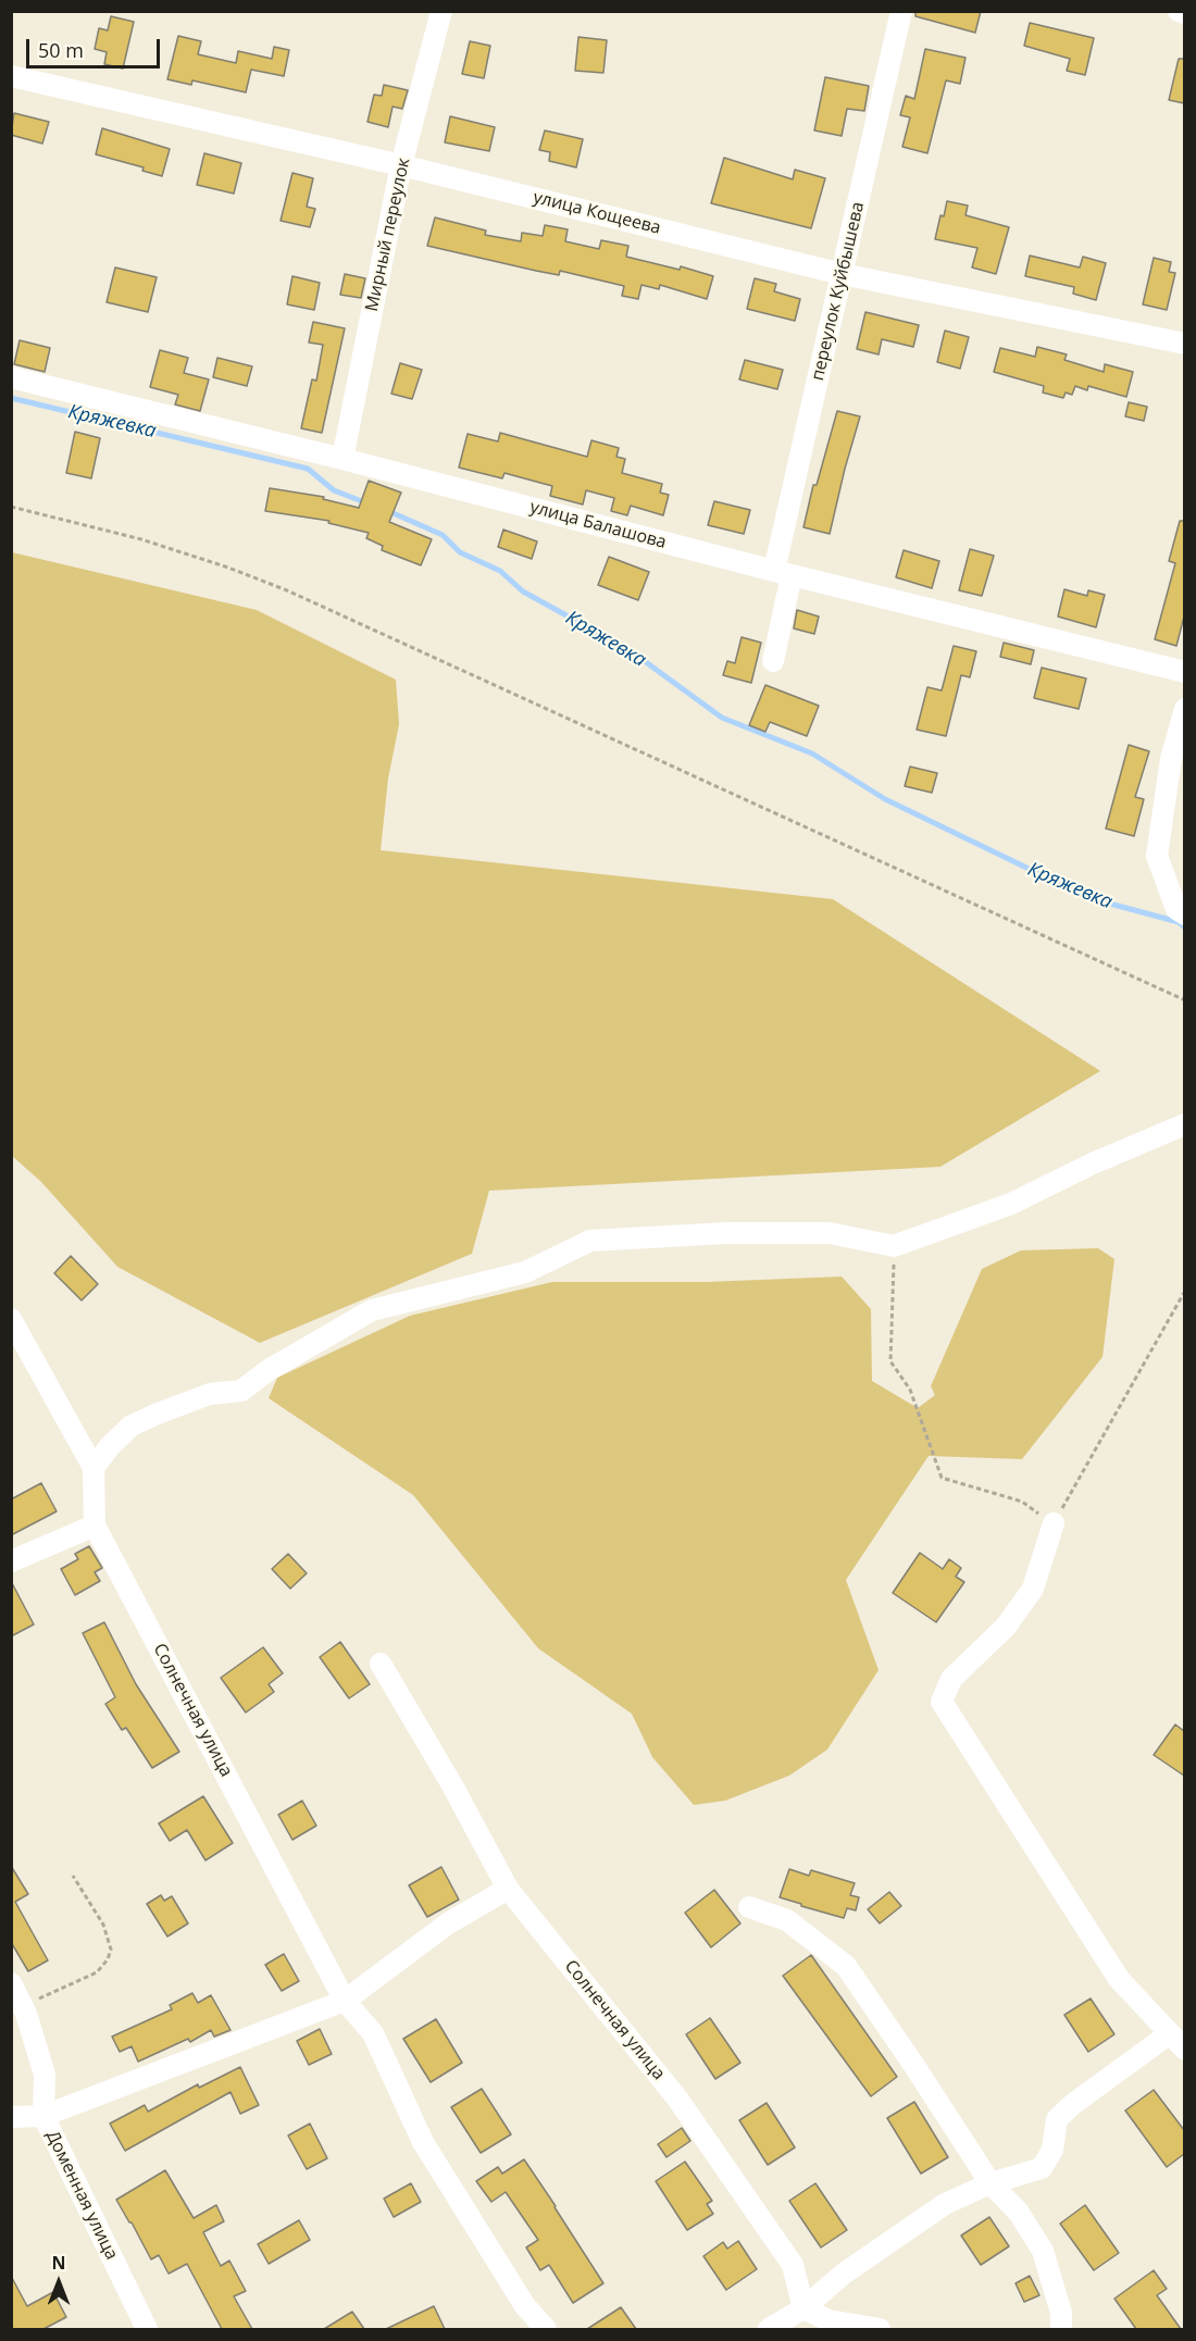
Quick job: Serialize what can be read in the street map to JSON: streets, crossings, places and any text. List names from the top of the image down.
{
  "streets": {
    "street": [
      "улица Кощеева",
      "Мирный переулок",
      "переулок Куйбышева",
      "улица Балашова",
      "Солнечная улица",
      "Доменная улица"
    ]
  },
  "crossings": [
    ["улица Кощеева", "Мирный переулок"],
    ["улица Кощеева", "переулок Куйбышева"],
    ["Мирный переулок", "улица Балашова"],
    ["переулок Куйбышева", "улица Балашова"]
  ],
  "water": ["Кряжевка"],
  "scale_bar": "50 m",
  "north": "top"
}
